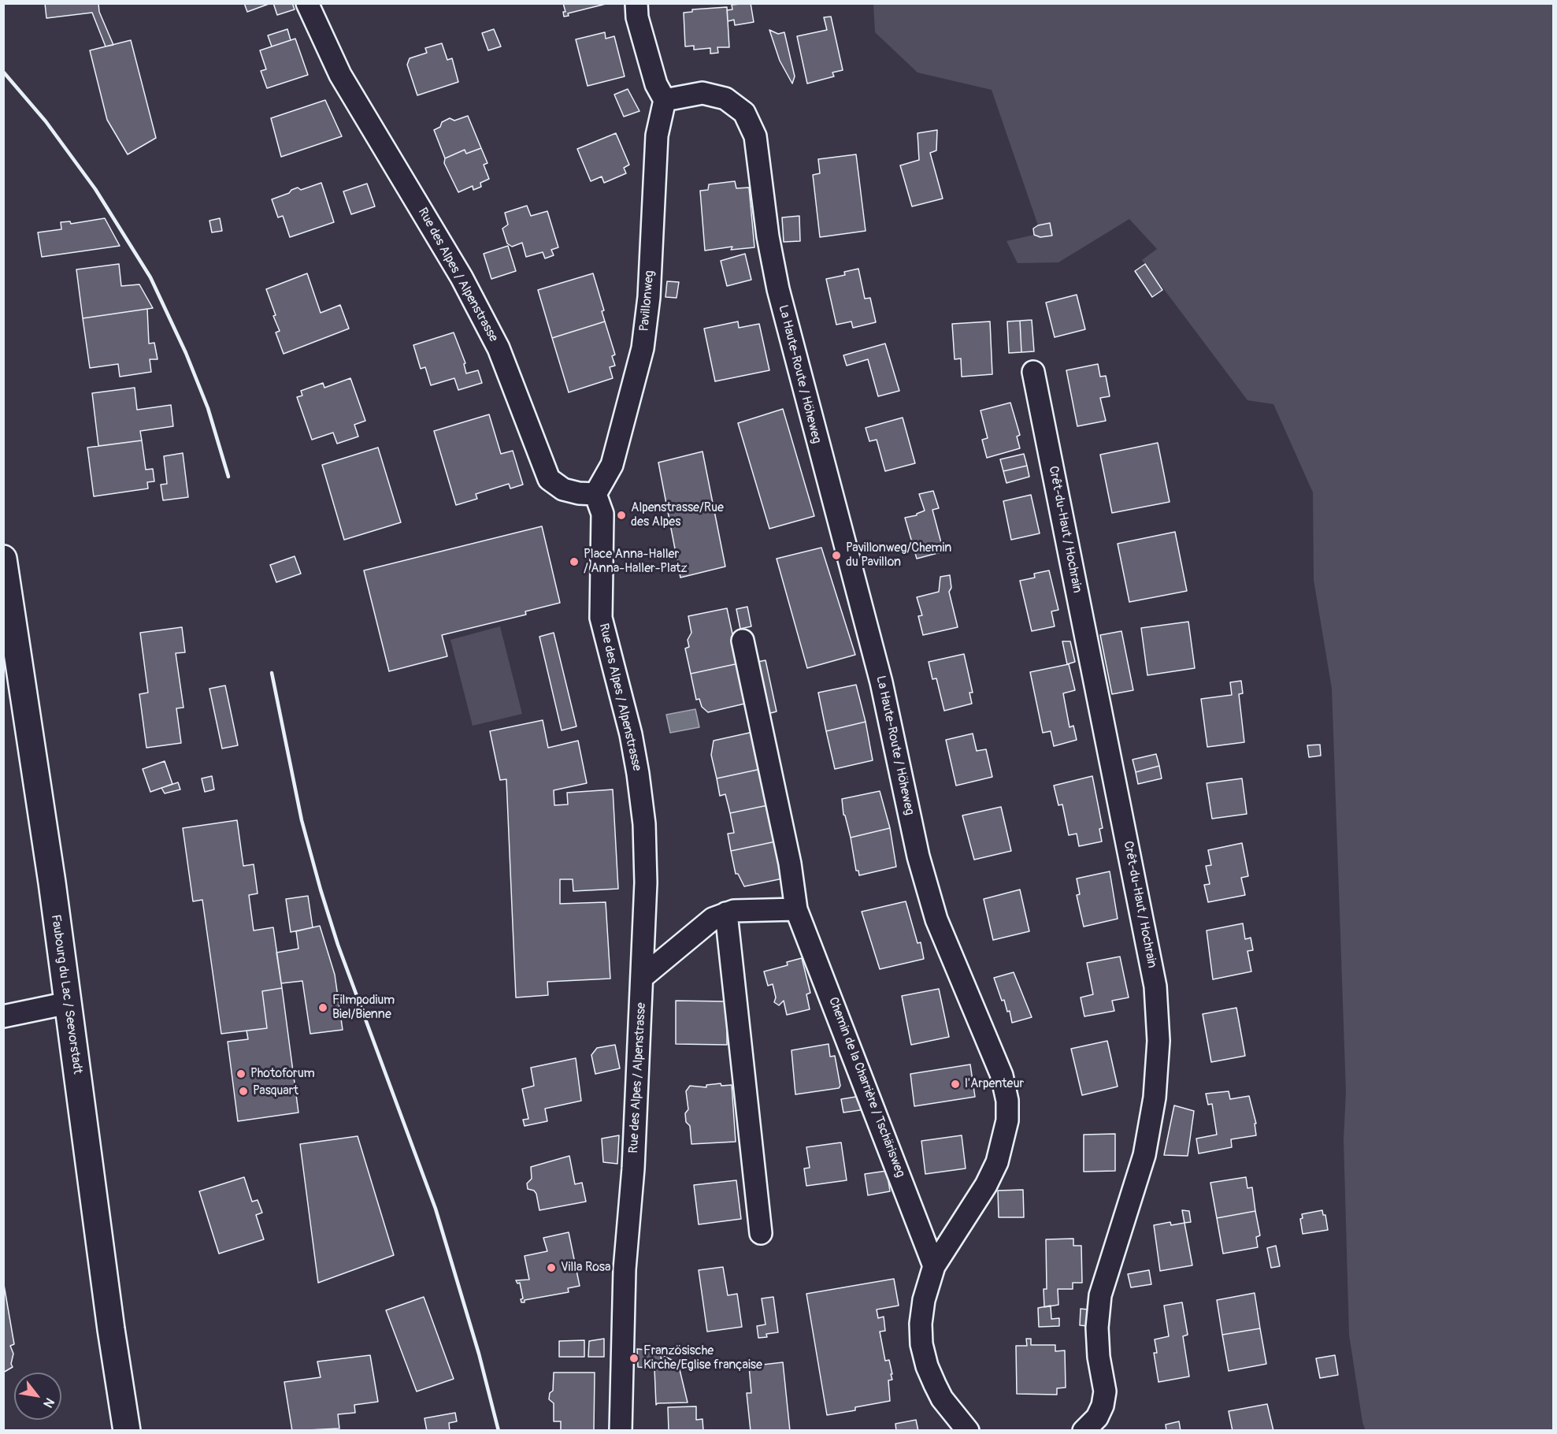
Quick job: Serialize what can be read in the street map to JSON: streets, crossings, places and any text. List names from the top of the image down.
{
  "streets": {
    "main road": ["Faubourg du Lac / Seevorstadt"],
    "street": [
      "Rue des Alpes / Alpenstrasse",
      "Pavillonweg",
      "La Haute-Route / Höheweg",
      "Crêt-du-Haut / Hochrain",
      "Chemin de la Charrière / Tschärisweg"
    ]
  },
  "crossings": [
    ["Rue des Alpes / Alpenstrasse", "Pavillonweg"],
    ["Pavillonweg", "La Haute-Route / Höheweg"],
    ["La Haute-Route / Höheweg", "Chemin de la Charrière / Tschärisweg"]
  ],
  "places": [
    "Alpenstrasse/Rue des Alpes",
    "Pavillonweg/Chemin du Pavillon",
    "Place Anna-Haller / Anna-Haller-Platz",
    "Filmpodium Biel/Bienne",
    "Photoforum",
    "l'Arpenteur",
    "Pasquart",
    "Villa Rosa",
    "Französische Kirche/Eglise française"
  ],
  "north": "bottom right"
}
